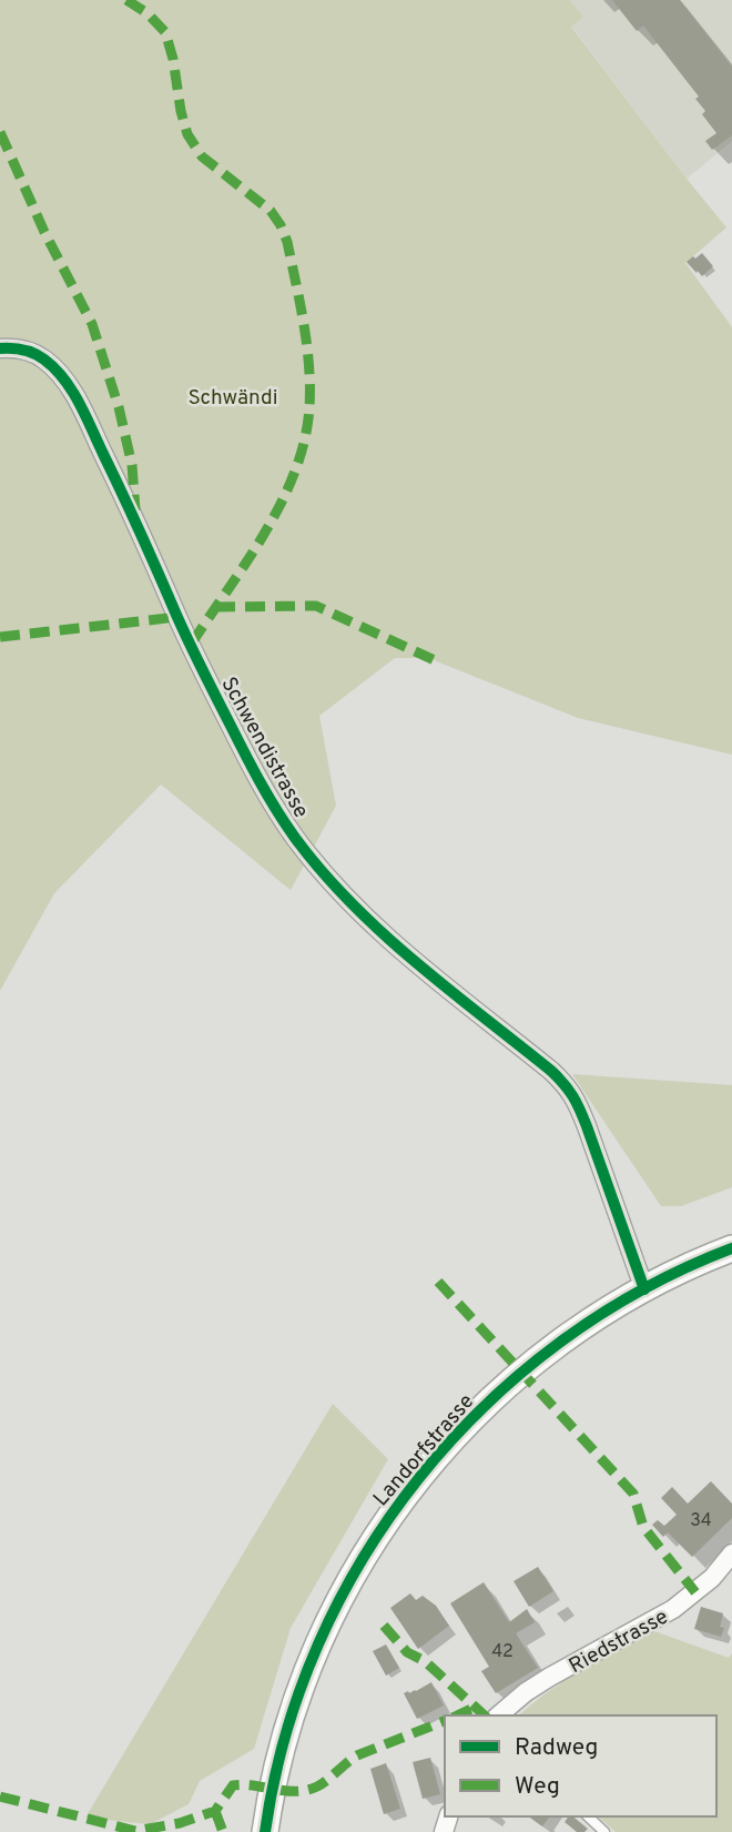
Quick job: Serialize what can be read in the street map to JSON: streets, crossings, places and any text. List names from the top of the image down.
{
  "streets": {
    "street": ["Schwendistrasse", "Landorfstrasse", "Riedstrasse"]
  },
  "crossings": [
    ["Schwendistrasse", "Landorfstrasse"]
  ],
  "parks": ["Schwändi"],
  "house_numbers": ["34", "42"],
  "legend": ["Radweg", "Weg"]
}
